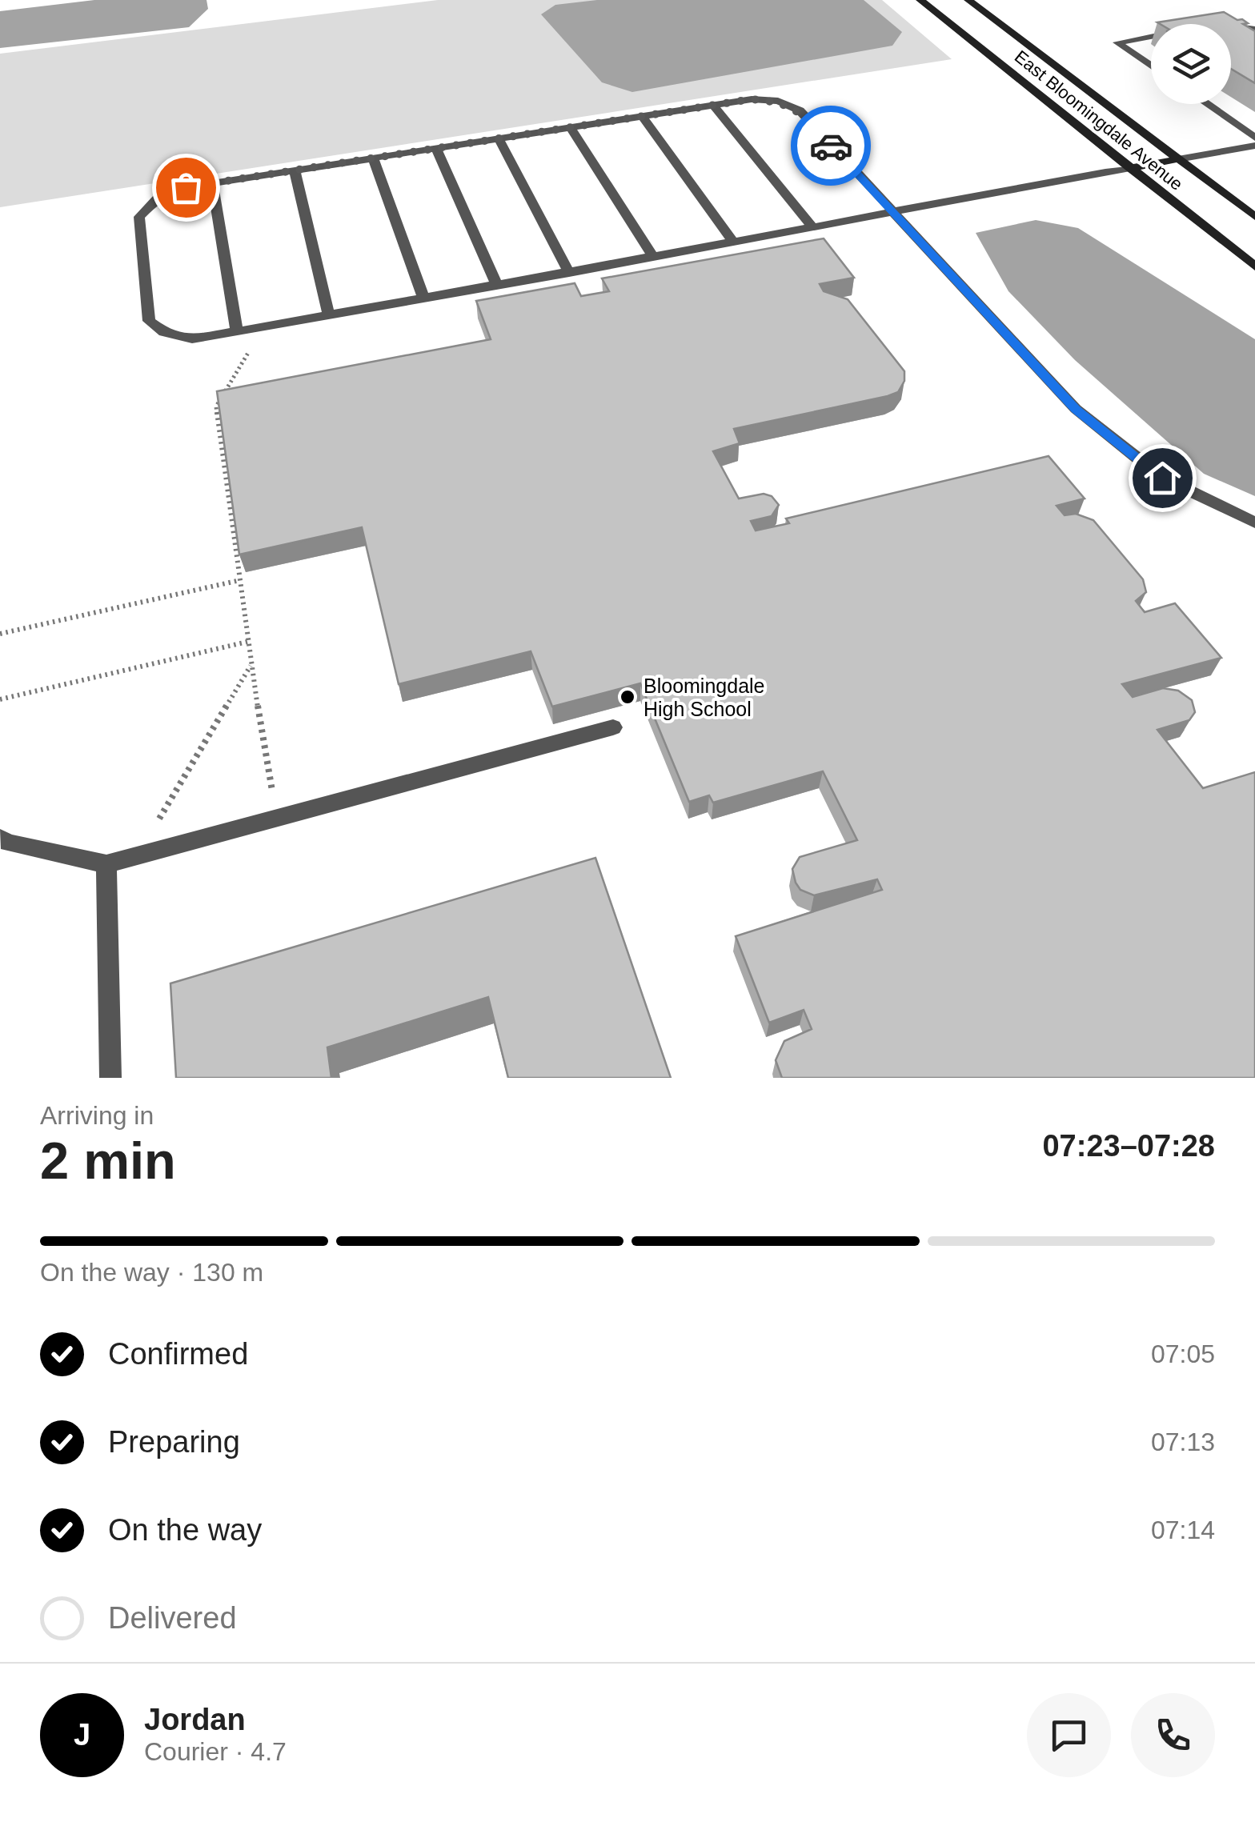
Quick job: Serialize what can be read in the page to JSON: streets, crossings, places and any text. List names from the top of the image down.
{
  "streets": {
    "main road": ["East Bloomingdale Avenue"]
  },
  "places": ["Bloomingdale High School"],
  "page": {
    "heading": ["2 min", "Arriving in", "07:23–07:28"],
    "panel": ["Jordan", "Courier · 4.7"],
    "bar": "On the way · 130 m",
    "list": [
      ["Confirmed", "07:05"],
      ["Preparing", "07:13"],
      ["On the way", "07:14"],
      "Delivered"
    ],
    "round": "J"
  }
}
